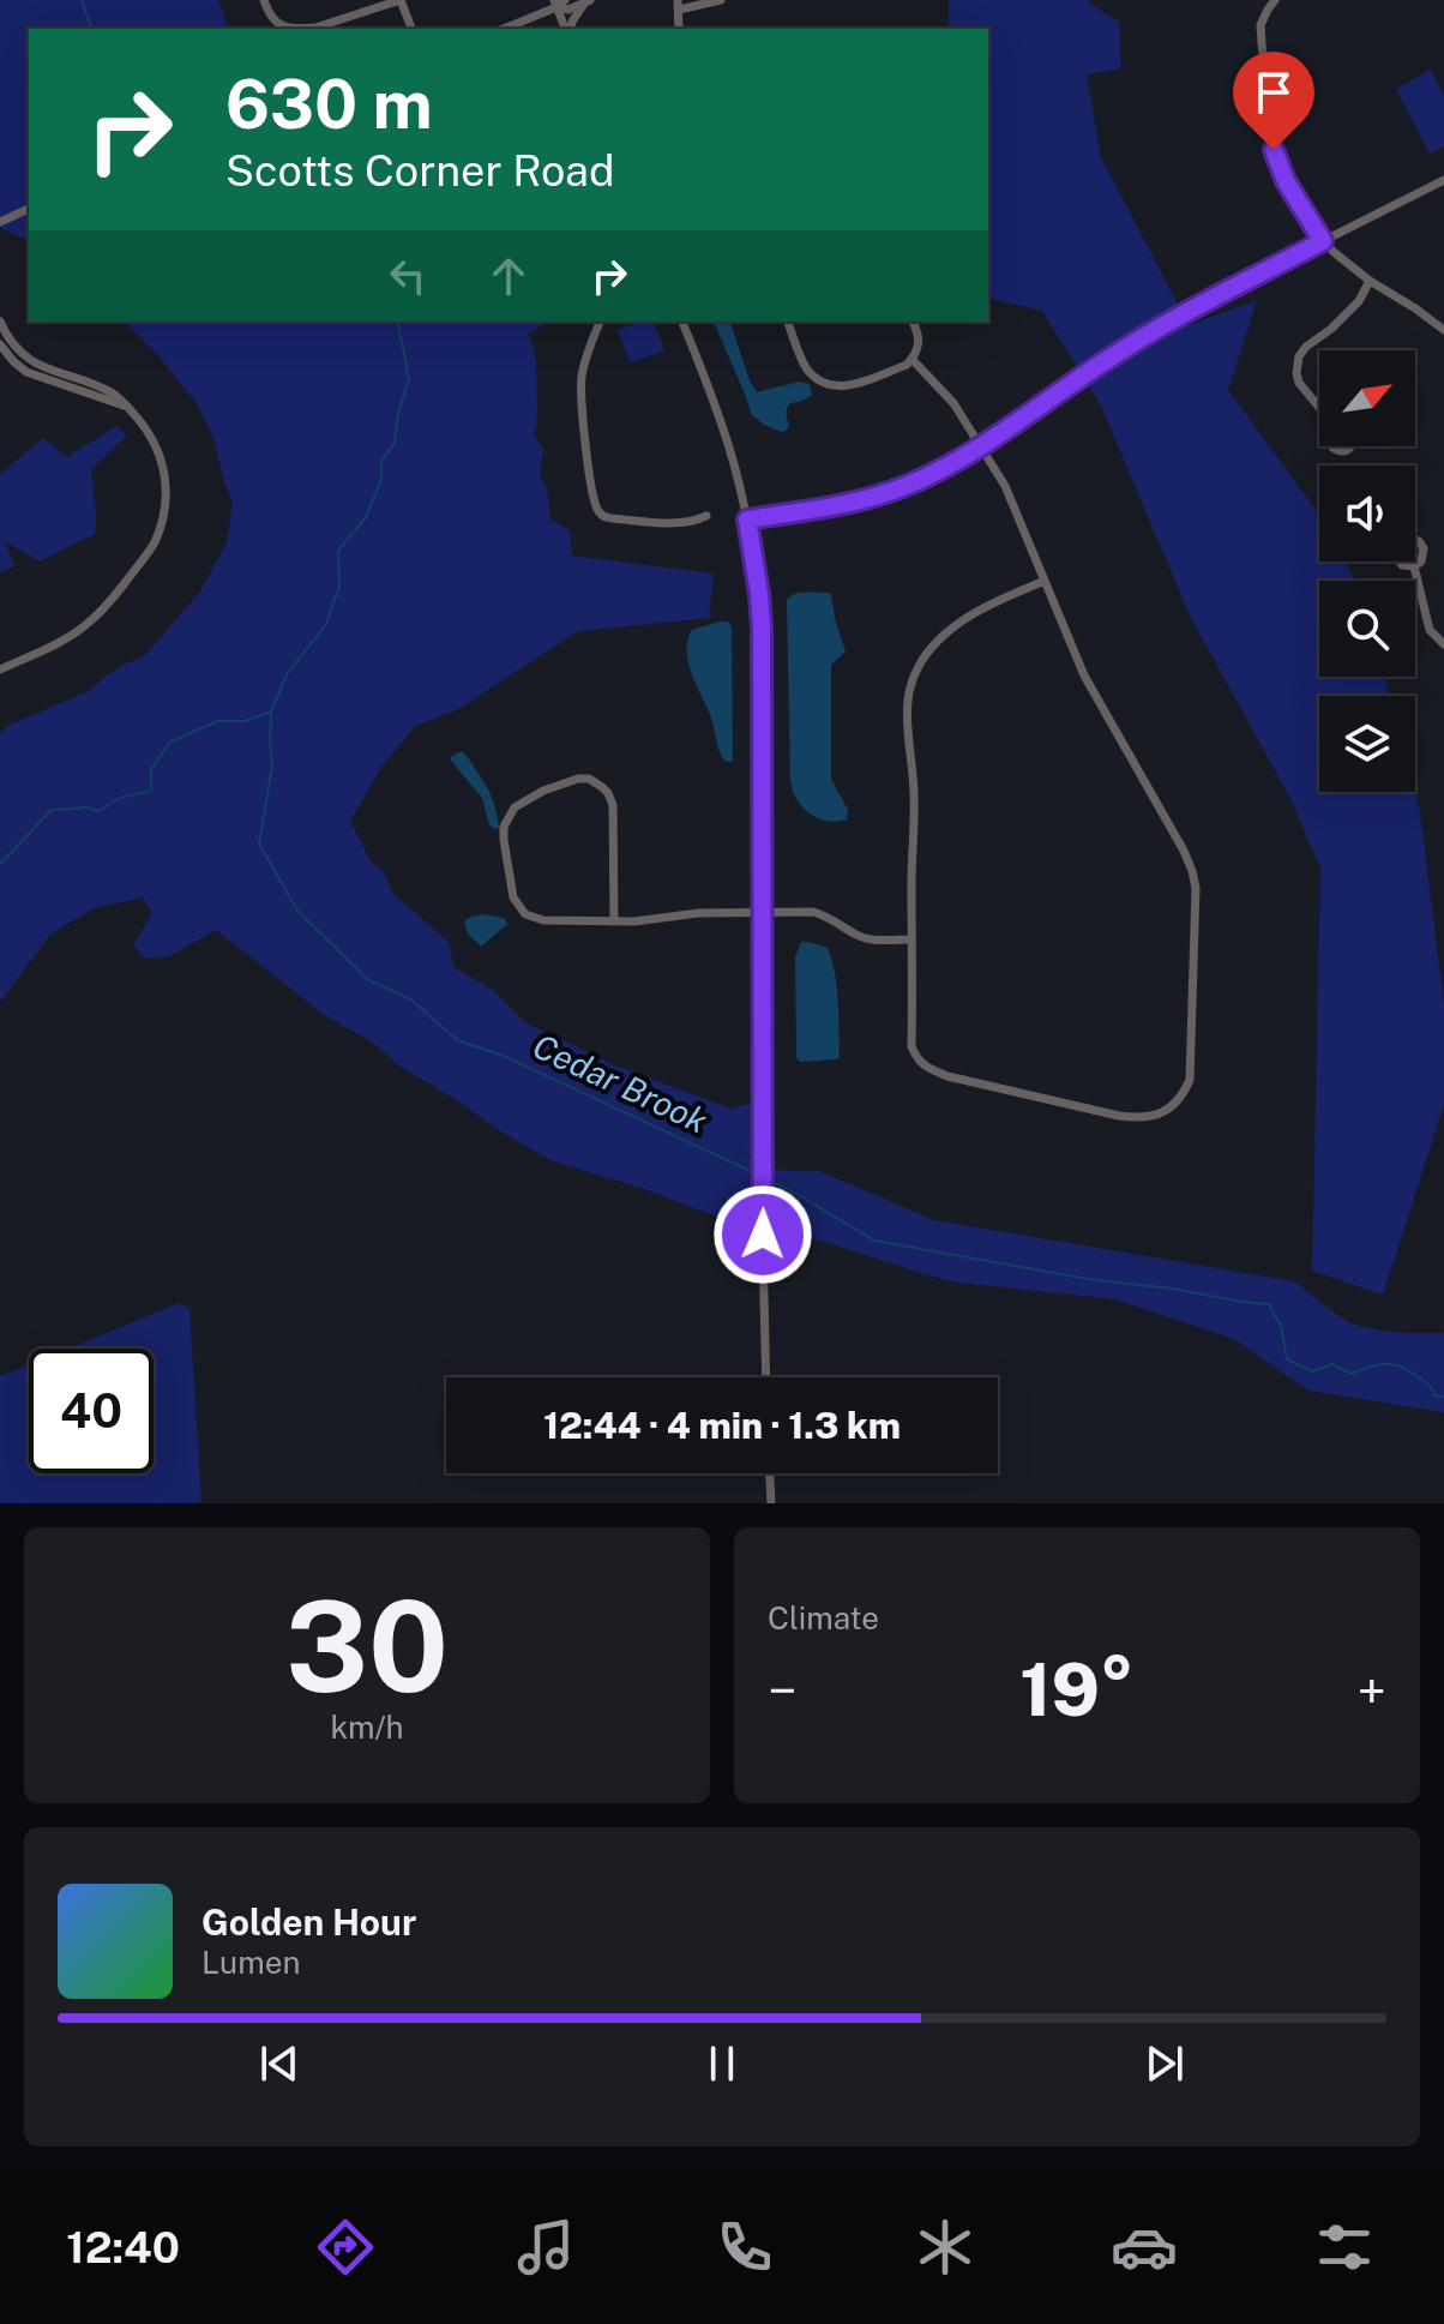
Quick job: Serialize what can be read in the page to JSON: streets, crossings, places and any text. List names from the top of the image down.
{
  "water": ["Cedar Brook"],
  "north": "top right",
  "page": {
    "turn": ["630 m", "Scotts Corner Road"],
    "limit": "40",
    "trip": "12:44 · 4 min · 1.3 km",
    "tile": [
      ["30", "km/h"],
      "Climate"
    ],
    "heat": ["−", "19°", "+"],
    "song": ["Golden Hour", "Lumen"],
    "tabs": "12:40"
  }
}
